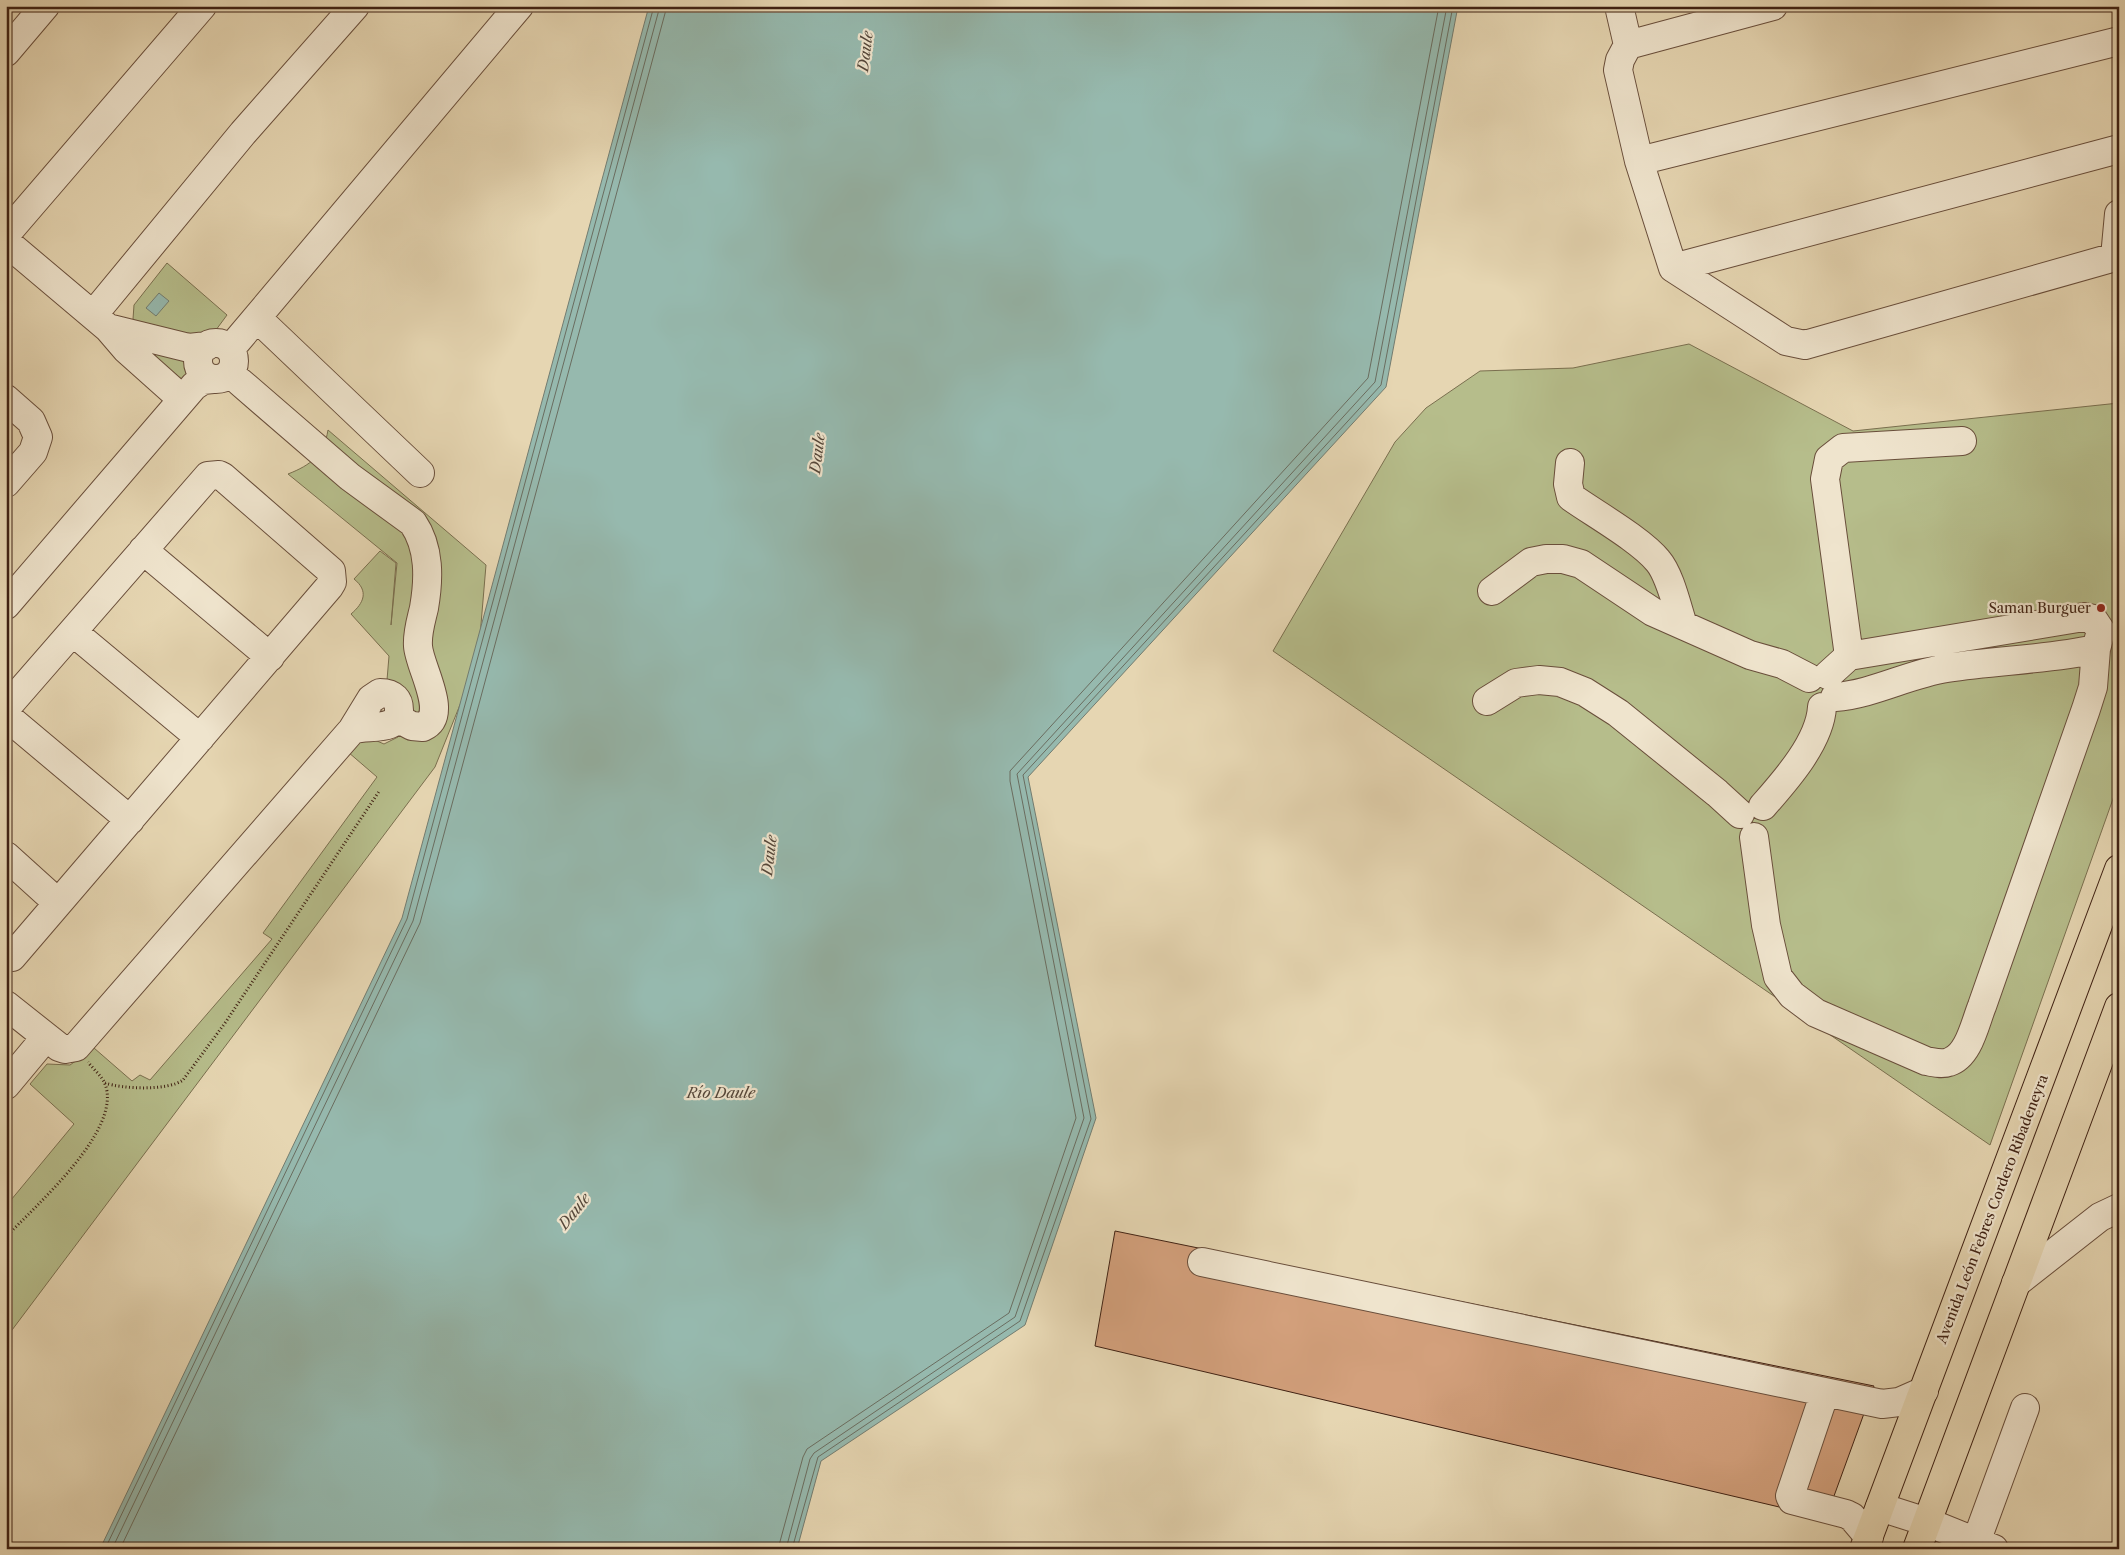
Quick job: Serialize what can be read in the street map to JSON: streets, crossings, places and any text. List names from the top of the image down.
{
  "streets": {
    "highway": ["Avenida León Febres Cordero Ribadeneyra"]
  },
  "water": ["Daule", "Río Daule"],
  "places": ["Saman Burguer"]
}
